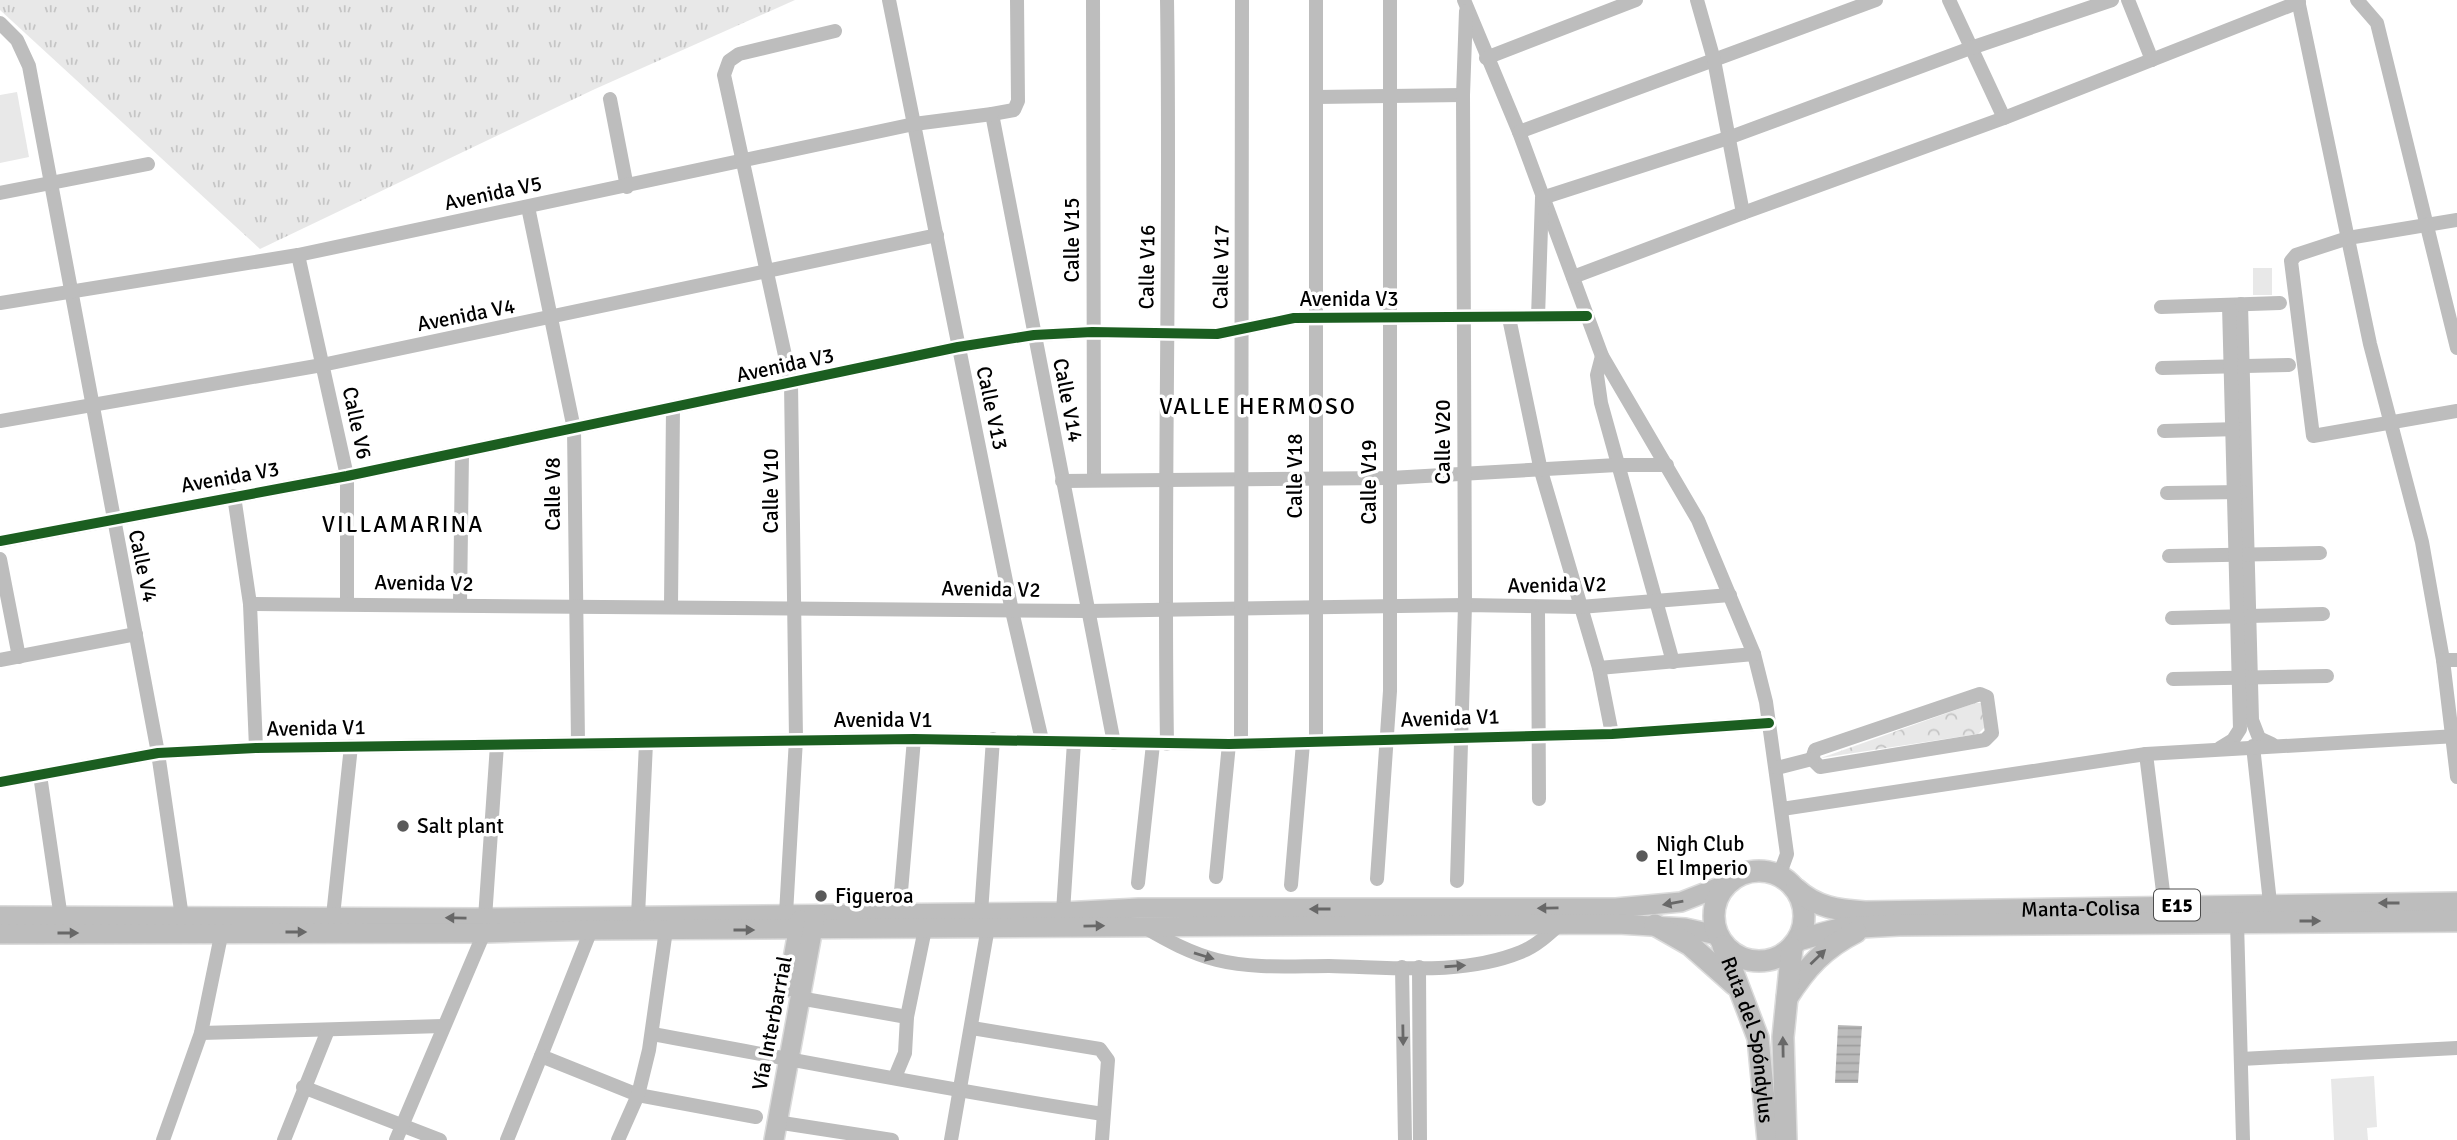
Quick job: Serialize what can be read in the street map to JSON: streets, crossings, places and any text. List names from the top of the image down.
{
  "streets": {
    "highway": ["E15", "Manta-Colisa", "Ruta del Spóndylus"],
    "main road": ["Vía Interbarrial"],
    "street": [
      "Avenida V5",
      "Calle V15",
      "Calle V16",
      "Calle V17",
      "Avenida V3",
      "Avenida V4",
      "Calle V14",
      "Calle V13",
      "Calle V6",
      "Calle V20",
      "Calle V18",
      "Calle V19",
      "Calle V10",
      "Calle V8",
      "Calle V4",
      "Avenida V2",
      "Avenida V1"
    ]
  },
  "crossings": [
    ["Avenida V5", "Calle V14"],
    ["Avenida V5", "Calle V13"],
    ["Avenida V5", "Calle V6"],
    ["Avenida V5", "Calle V10"],
    ["Avenida V5", "Calle V8"],
    ["Avenida V5", "Calle V4"],
    ["Calle V15", "Avenida V3"],
    ["Calle V16", "Avenida V3"],
    ["Calle V16", "Avenida V2"],
    ["Calle V16", "Avenida V1"],
    ["Calle V17", "Avenida V3"],
    ["Calle V17", "Avenida V2"],
    ["Calle V17", "Avenida V1"],
    ["Avenida V3", "Calle V14"],
    ["Avenida V3", "Calle V13"],
    ["Avenida V3", "Calle V6"],
    ["Avenida V3", "Calle V20"],
    ["Avenida V3", "Calle V18"],
    ["Avenida V3", "Calle V19"],
    ["Avenida V3", "Calle V10"],
    ["Avenida V3", "Calle V8"],
    ["Avenida V3", "Calle V4"],
    ["Avenida V4", "Calle V13"],
    ["Avenida V4", "Calle V6"],
    ["Avenida V4", "Calle V10"],
    ["Avenida V4", "Calle V8"],
    ["Avenida V4", "Calle V4"],
    ["Calle V14", "Avenida V2"],
    ["Calle V14", "Avenida V1"],
    ["Calle V13", "Avenida V2"],
    ["Calle V13", "Avenida V1"],
    ["Calle V6", "Avenida V2"],
    ["Calle V20", "Avenida V2"],
    ["Calle V20", "Avenida V1"],
    ["Calle V18", "Avenida V2"],
    ["Calle V18", "Avenida V1"],
    ["Calle V19", "Avenida V2"],
    ["Calle V19", "Avenida V1"],
    ["Calle V10", "Avenida V2"],
    ["Calle V10", "Avenida V1"],
    ["Calle V10", "Vía Interbarrial"],
    ["Calle V8", "Avenida V2"],
    ["Calle V8", "Avenida V1"],
    ["Calle V4", "Avenida V1"],
    ["E15", "Manta-Colisa"],
    ["E15", "Ruta del Spóndylus"],
    ["Manta-Colisa", "Ruta del Spóndylus"]
  ],
  "districts": ["VALLE HERMOSO", "VILLAMARINA"],
  "places": ["Salt plant", "Nigh Club El Imperio", "Figueroa"]
}
